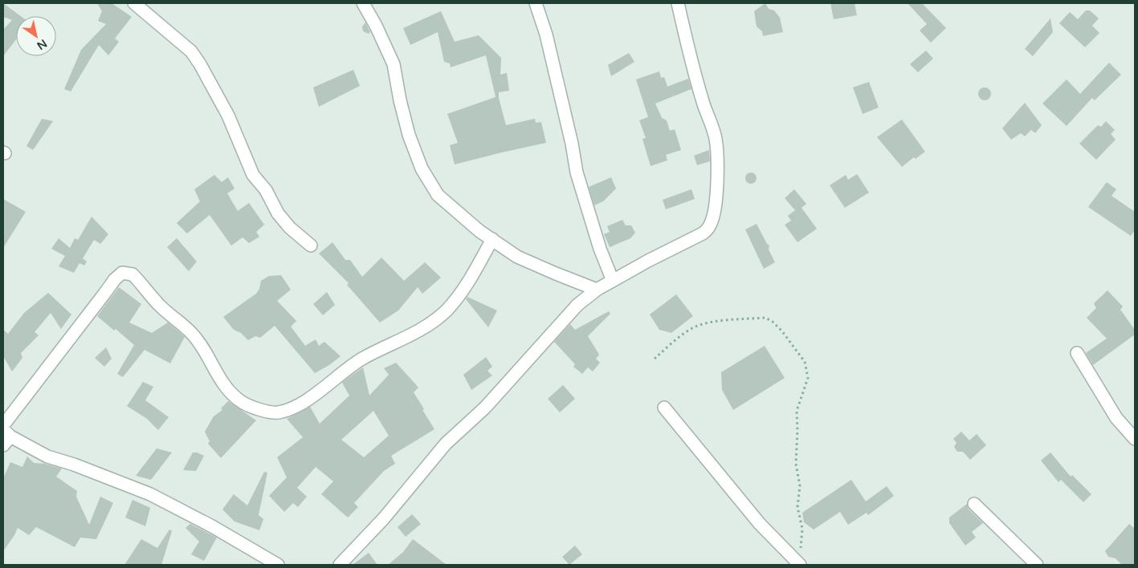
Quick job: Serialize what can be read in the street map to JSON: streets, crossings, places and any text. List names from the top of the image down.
{
  "north": "bottom right"
}
